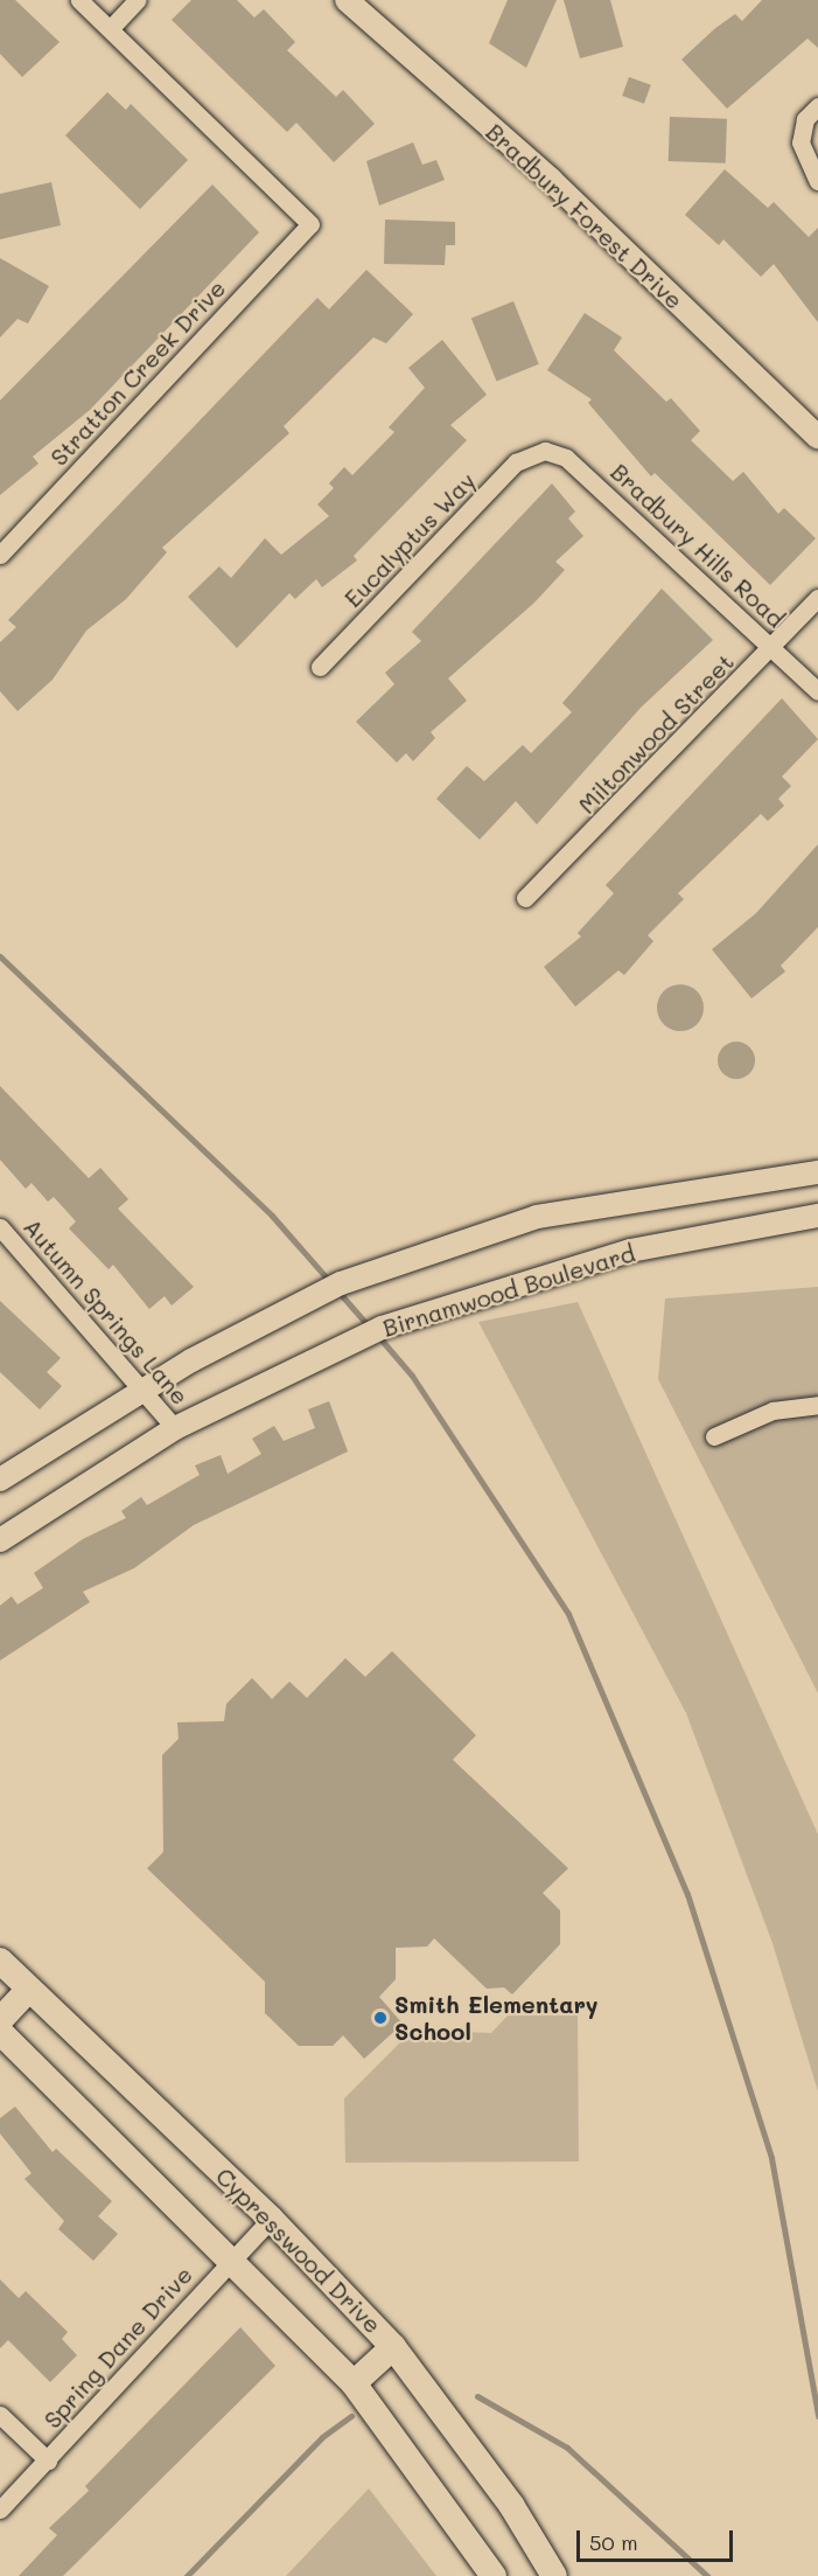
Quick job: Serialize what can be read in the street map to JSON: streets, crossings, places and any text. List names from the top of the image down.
{
  "streets": {
    "main road": ["Cypresswood Drive"],
    "street": [
      "Bradbury Forest Drive",
      "Stratton Creek Drive",
      "Eucalyptus Way",
      "Bradbury Hills Road",
      "Miltonwood Street",
      "Birnamwood Boulevard",
      "Autumn Springs Lane",
      "Spring Dane Drive"
    ]
  },
  "crossings": [
    ["Eucalyptus Way", "Bradbury Hills Road"],
    ["Bradbury Hills Road", "Miltonwood Street"],
    ["Birnamwood Boulevard", "Autumn Springs Lane"],
    ["Cypresswood Drive", "Spring Dane Drive"]
  ],
  "places": ["Smith Elementary School"],
  "scale_bar": "50 m"
}
